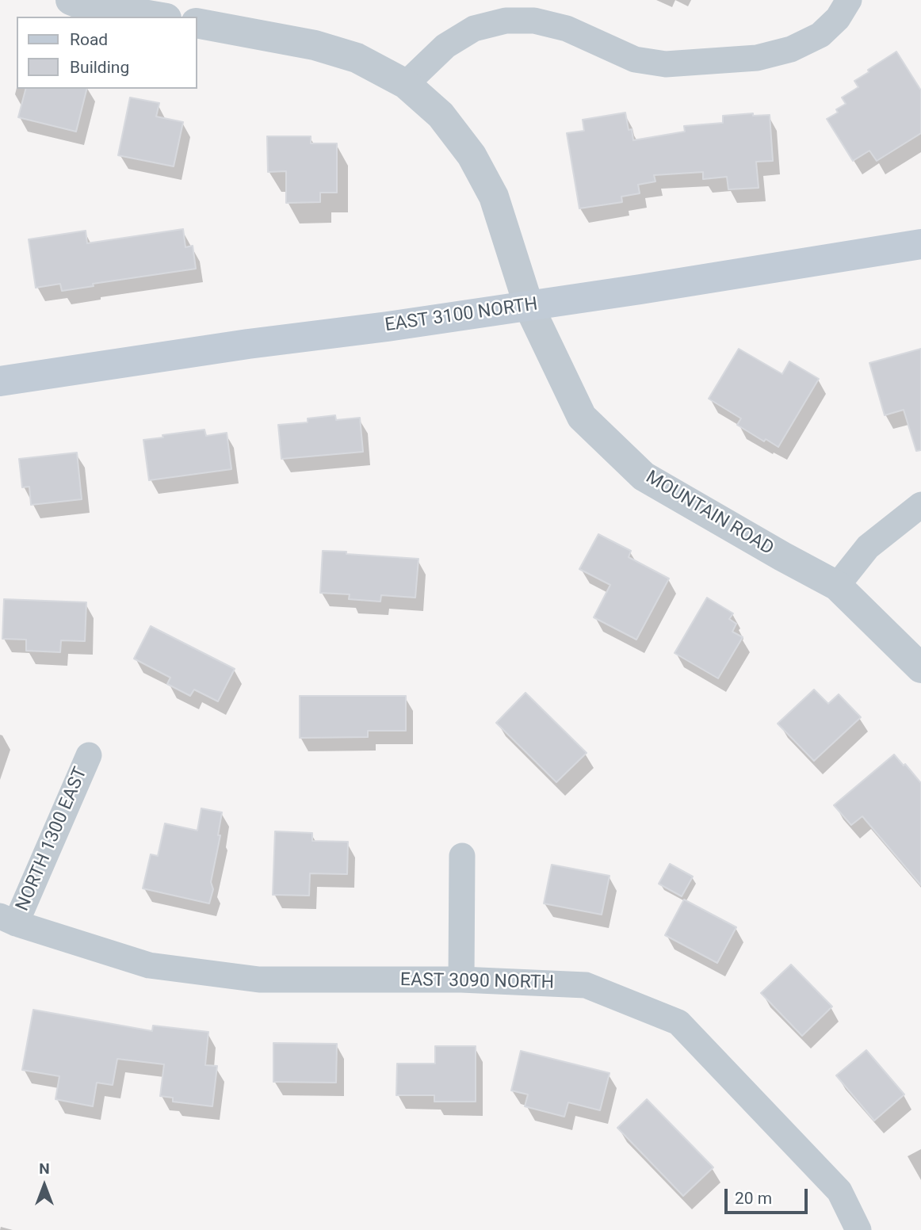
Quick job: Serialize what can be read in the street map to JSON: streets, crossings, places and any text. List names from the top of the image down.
{
  "streets": {
    "main road": ["EAST 3100 NORTH"],
    "street": ["MOUNTAIN ROAD", "NORTH 1300 EAST", "EAST 3090 NORTH"]
  },
  "crossings": [
    ["EAST 3100 NORTH", "MOUNTAIN ROAD"],
    ["NORTH 1300 EAST", "EAST 3090 NORTH"]
  ],
  "legend": ["Road", "Building"],
  "scale_bar": "20 m",
  "north": "top"
}
